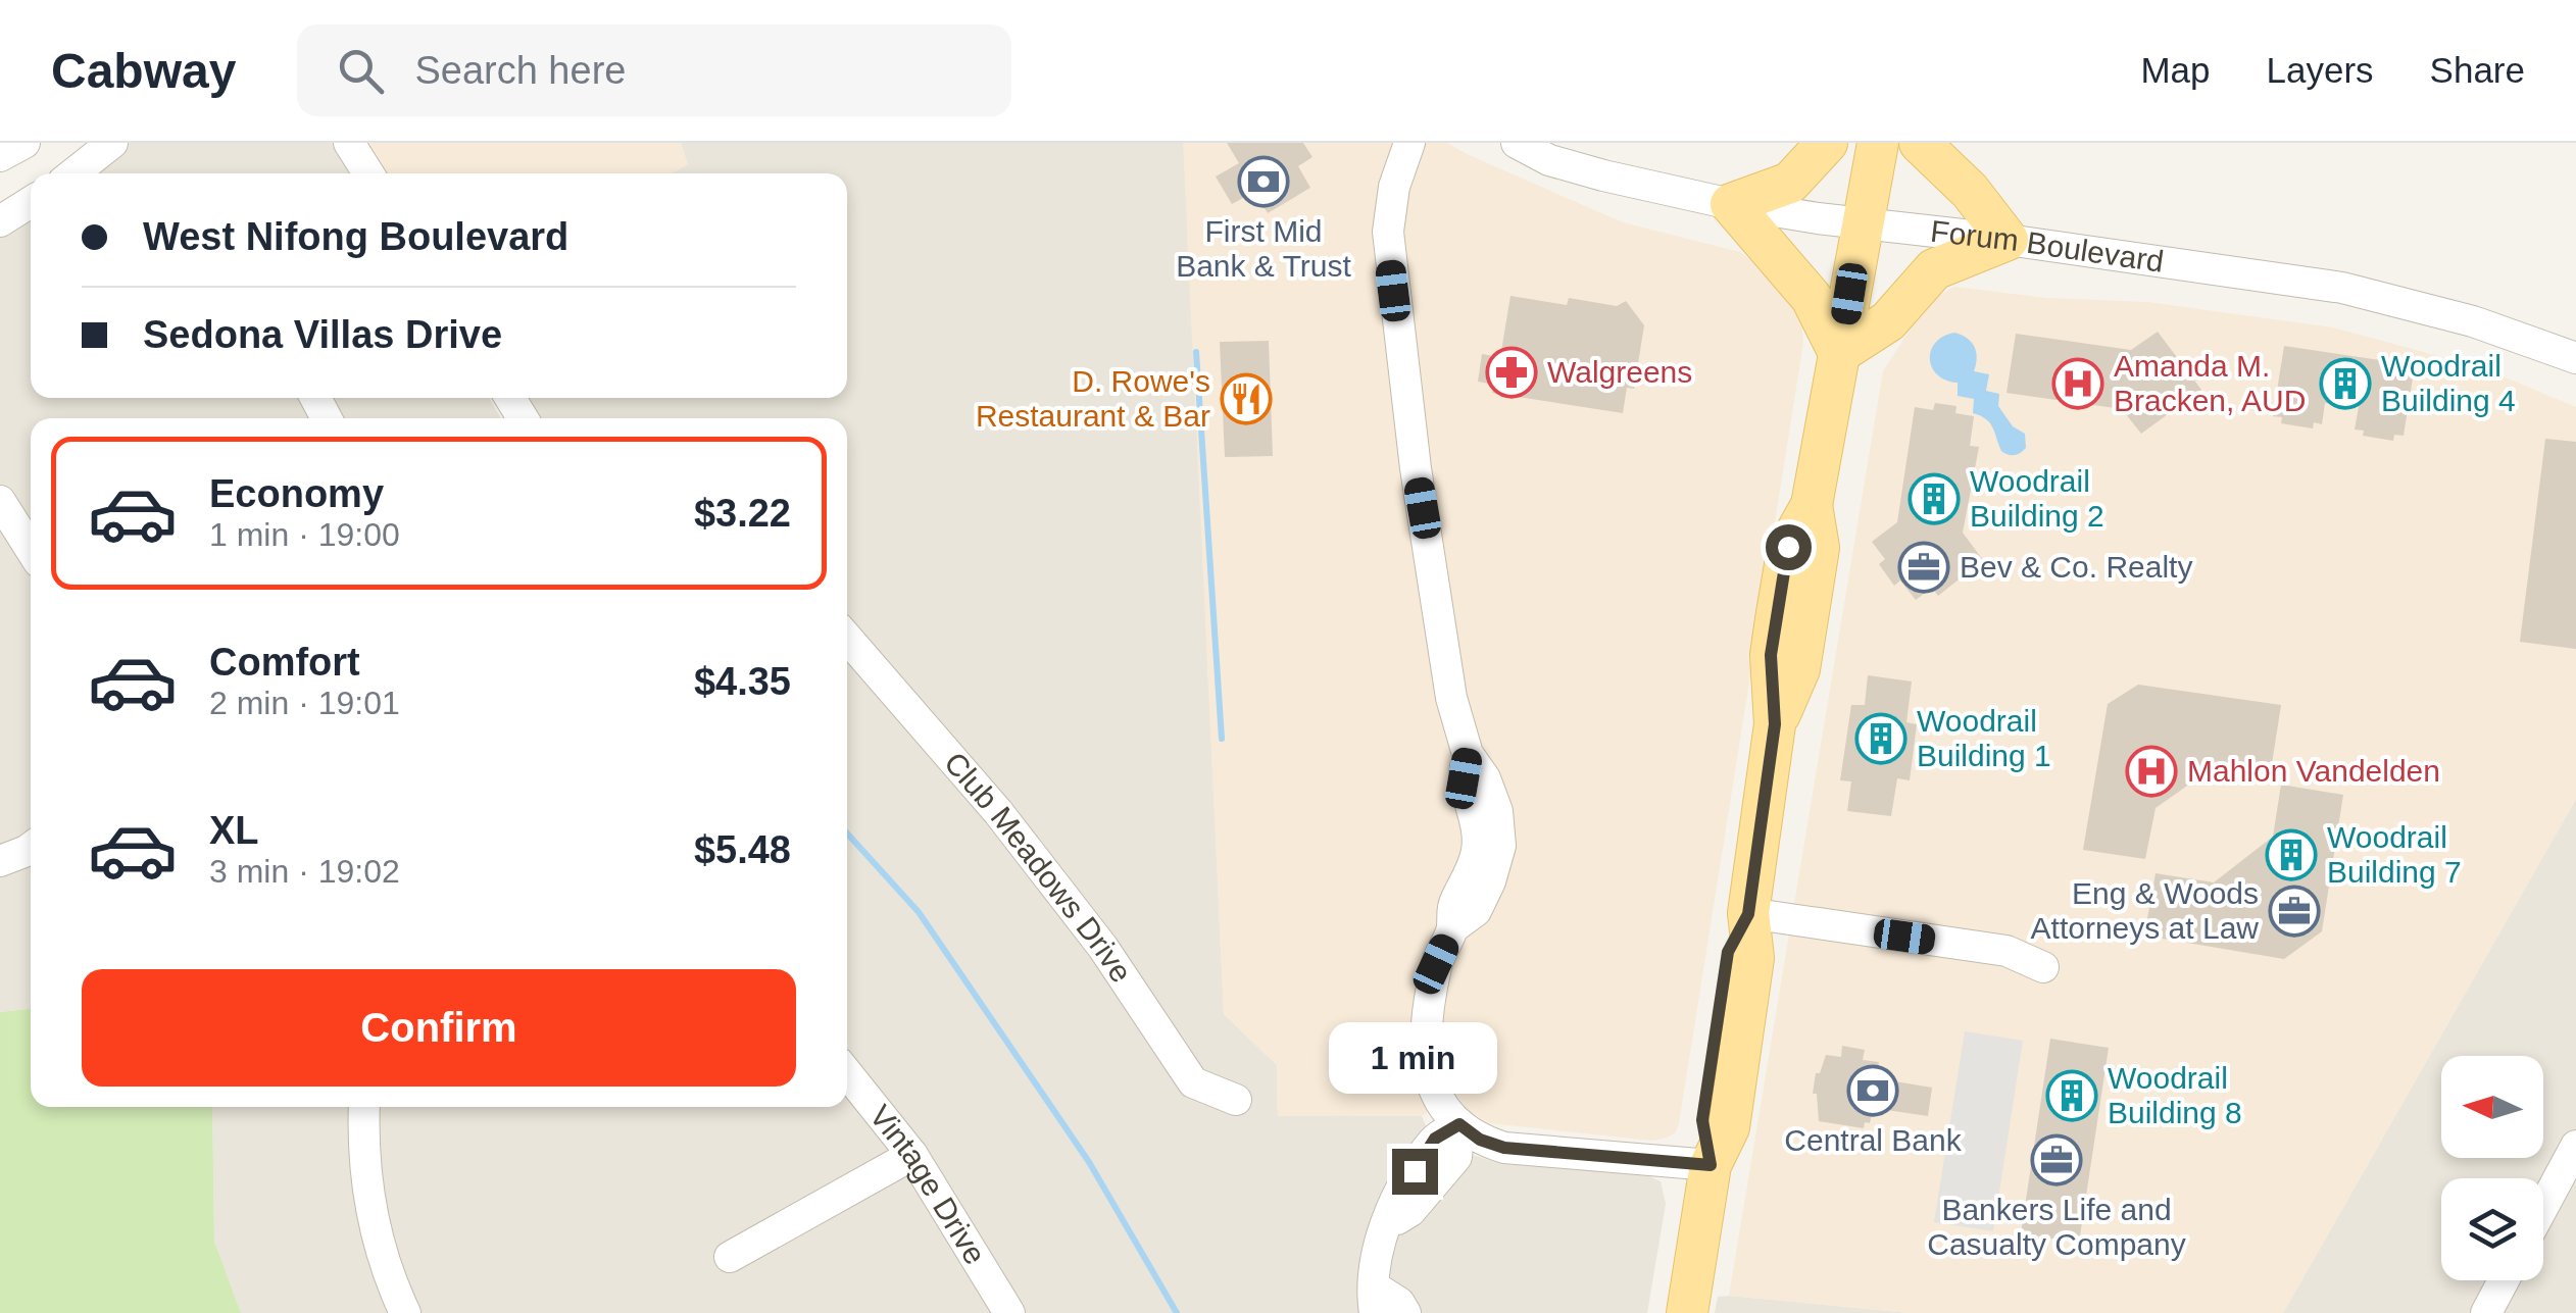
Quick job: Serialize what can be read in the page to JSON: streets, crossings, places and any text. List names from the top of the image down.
{
  "streets": {
    "street": ["Forum Boulevard", "Club Meadows Drive", "Vintage Drive"]
  },
  "places": {
    "bank": ["First Mid Bank & Trust", "Central Bank"],
    "pharmacy": ["Walgreens"],
    "hospital": ["Amanda M. Bracken, AUD", "Mahlon Vandelden"],
    "building": [
      "Woodrail Building 4",
      "Woodrail Building 2",
      "Woodrail Building 1",
      "Woodrail Building 7",
      "Woodrail Building 8"
    ],
    "restaurant": ["D. Rowe's Restaurant & Bar"],
    "office": ["Bev & Co. Realty", "Eng & Woods Attorneys at Law", "Bankers Life and Casualty Company"]
  },
  "north": "left",
  "page": {
    "header": "Cabway",
    "search": "Search here",
    "nav": ["Map", "Layers", "Share"],
    "banner": ["West Nifong Boulevard", "Sedona Villas Drive"],
    "list": [
      {
        "name": "Economy",
        "note": "1 min · 19:00",
        "value": "$3.22"
      },
      {
        "name": "Comfort",
        "note": "2 min · 19:01",
        "value": "$4.35"
      },
      {
        "name": "XL",
        "note": "3 min · 19:02",
        "value": "$5.48"
      }
    ],
    "buttons": "Confirm",
    "bubble": "1 min"
  }
}
